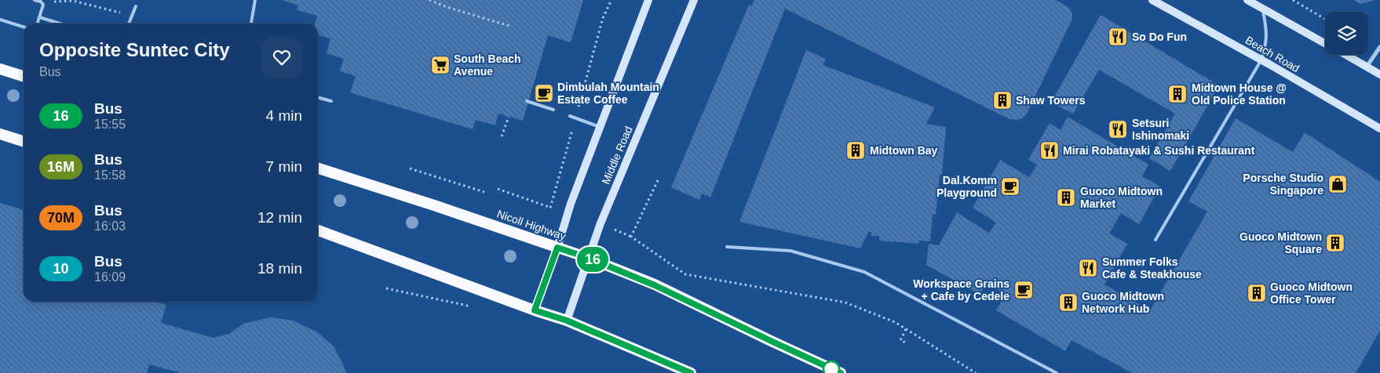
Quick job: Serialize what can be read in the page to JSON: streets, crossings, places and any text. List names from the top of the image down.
{
  "streets": {
    "highway": ["Nicoll Highway"],
    "main road": ["Beach Road", "Middle Road"]
  },
  "crossings": [
    ["Middle Road", "Nicoll Highway"]
  ],
  "places": {
    "restaurant": [
      "So Do Fun",
      "Setsuri Ishinomaki",
      "Mirai Robatayaki & Sushi Restaurant",
      "Summer Folks Cafe & Steakhouse"
    ],
    "supermarket": ["South Beach Avenue"],
    "cafe": ["Dimbulah Mountain Estate Coffee", "Dal.Komm Playground", "Workspace Grains + Cafe by Cedele"],
    "building": [
      "Midtown House @ Old Police Station",
      "Shaw Towers",
      "Midtown Bay",
      "Guoco Midtown Market",
      "Guoco Midtown Square",
      "Guoco Midtown Office Tower",
      "Guoco Midtown Network Hub"
    ],
    "shop": ["Porsche Studio Singapore"]
  },
  "lines": ["bus line 16"],
  "page": {
    "on_map": "16",
    "heading": ["Opposite Suntec City", "Bus"],
    "list": [
      {
        "mark": "16",
        "name": "Bus",
        "note": "15:55",
        "value": "4 min"
      },
      {
        "mark": "16M",
        "name": "Bus",
        "note": "15:58",
        "value": "7 min"
      },
      {
        "mark": "70M",
        "name": "Bus",
        "note": "16:03",
        "value": "12 min"
      },
      {
        "mark": "10",
        "name": "Bus",
        "note": "16:09",
        "value": "18 min"
      }
    ]
  }
}
